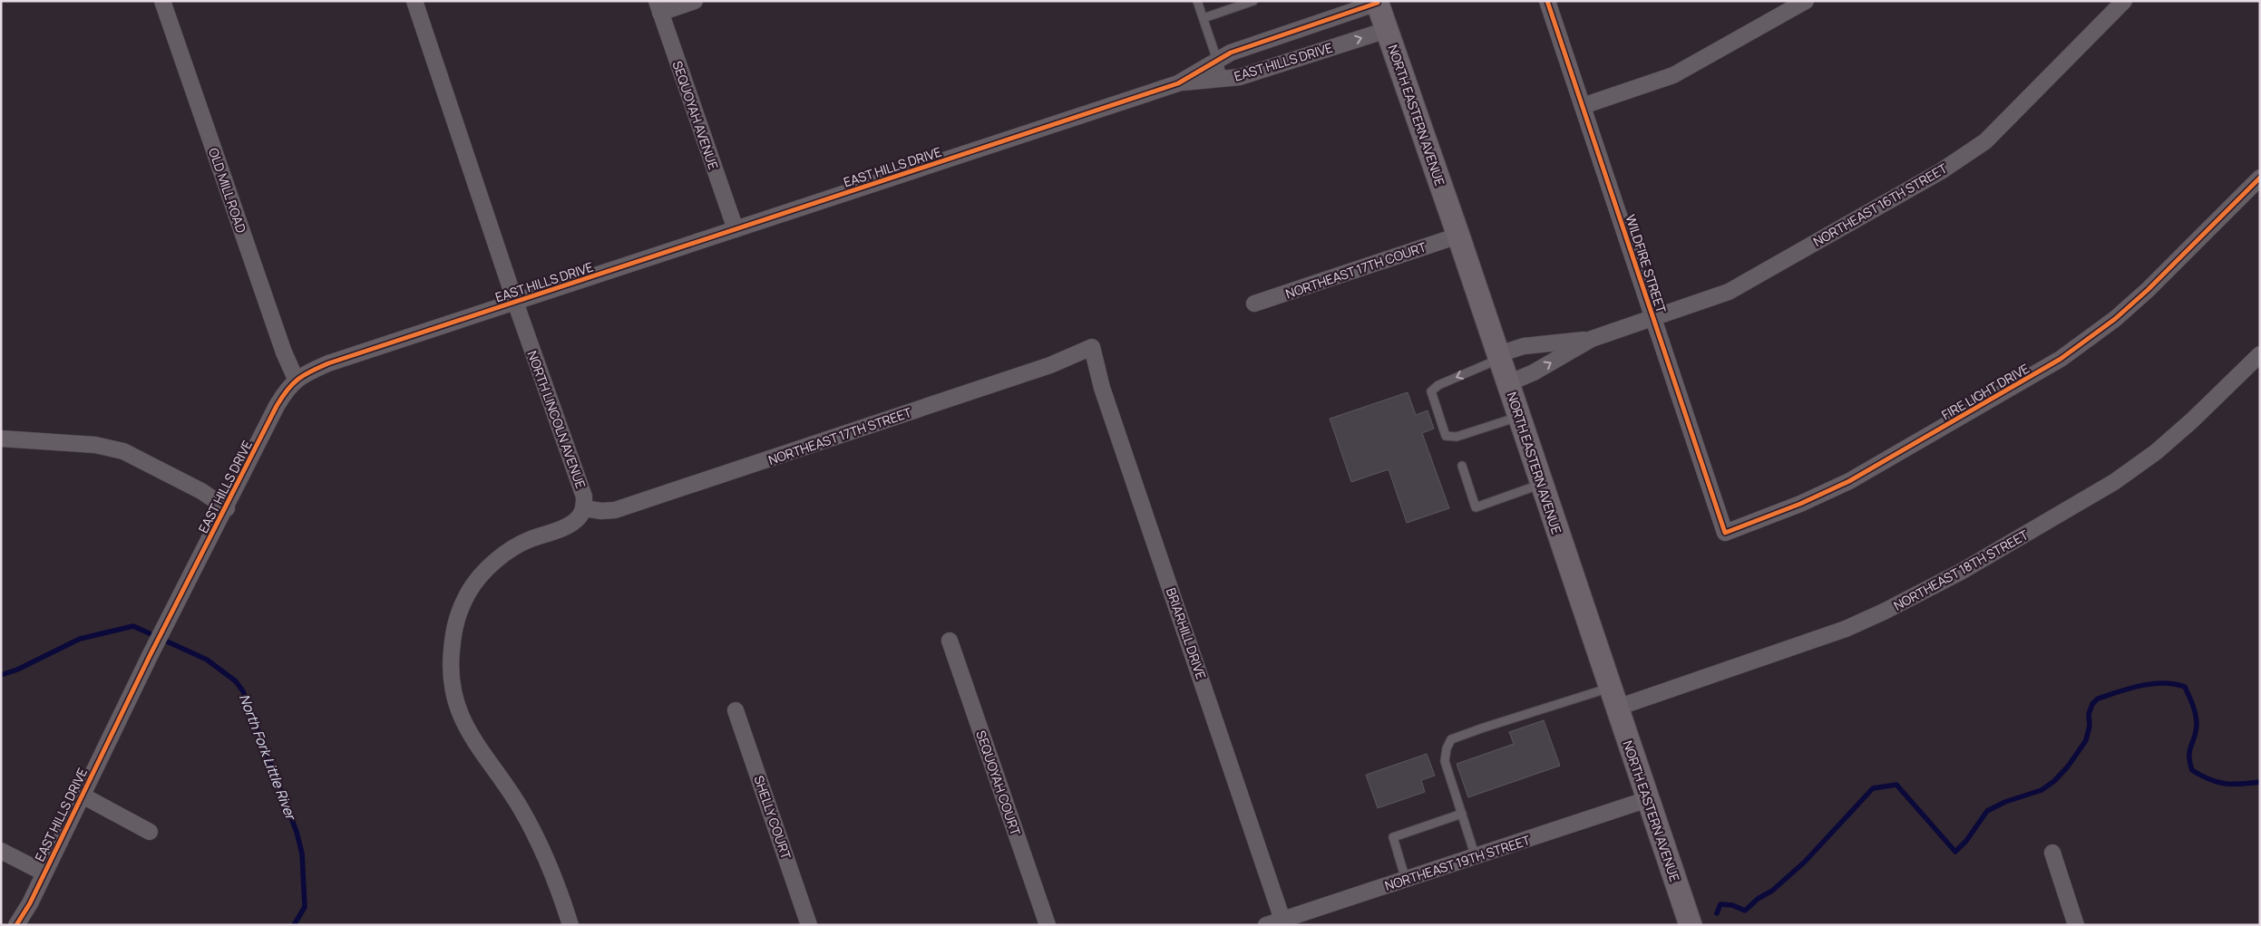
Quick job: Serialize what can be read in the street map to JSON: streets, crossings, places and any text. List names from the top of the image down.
{
  "streets": {
    "main road": ["NORTH EASTERN AVENUE"],
    "street": [
      "EAST HILLS DRIVE",
      "SEQUOYAH AVENUE",
      "OLD MILL ROAD",
      "NORTHEAST 16TH STREET",
      "WILDFIRE STREET",
      "NORTHEAST 17TH COURT",
      "FIRE LIGHT DRIVE",
      "NORTH LINCOLN AVENUE",
      "NORTHEAST 17TH STREET",
      "NORTHEAST 18TH STREET",
      "BRIARHILL DRIVE",
      "SEQUOYAH COURT",
      "SHELLY COURT",
      "NORTHEAST 19TH STREET"
    ]
  },
  "crossings": [
    ["EAST HILLS DRIVE", "SEQUOYAH AVENUE"],
    ["EAST HILLS DRIVE", "NORTH EASTERN AVENUE"],
    ["EAST HILLS DRIVE", "OLD MILL ROAD"],
    ["EAST HILLS DRIVE", "NORTH LINCOLN AVENUE"],
    ["NORTH EASTERN AVENUE", "NORTHEAST 16TH STREET"],
    ["NORTH EASTERN AVENUE", "NORTHEAST 17TH COURT"],
    ["NORTH EASTERN AVENUE", "NORTHEAST 18TH STREET"],
    ["NORTH EASTERN AVENUE", "NORTHEAST 19TH STREET"],
    ["NORTHEAST 16TH STREET", "WILDFIRE STREET"],
    ["WILDFIRE STREET", "FIRE LIGHT DRIVE"],
    ["NORTH LINCOLN AVENUE", "NORTHEAST 17TH STREET"],
    ["NORTHEAST 17TH STREET", "BRIARHILL DRIVE"],
    ["BRIARHILL DRIVE", "NORTHEAST 19TH STREET"]
  ],
  "water": ["North Fork Little River"]
}
